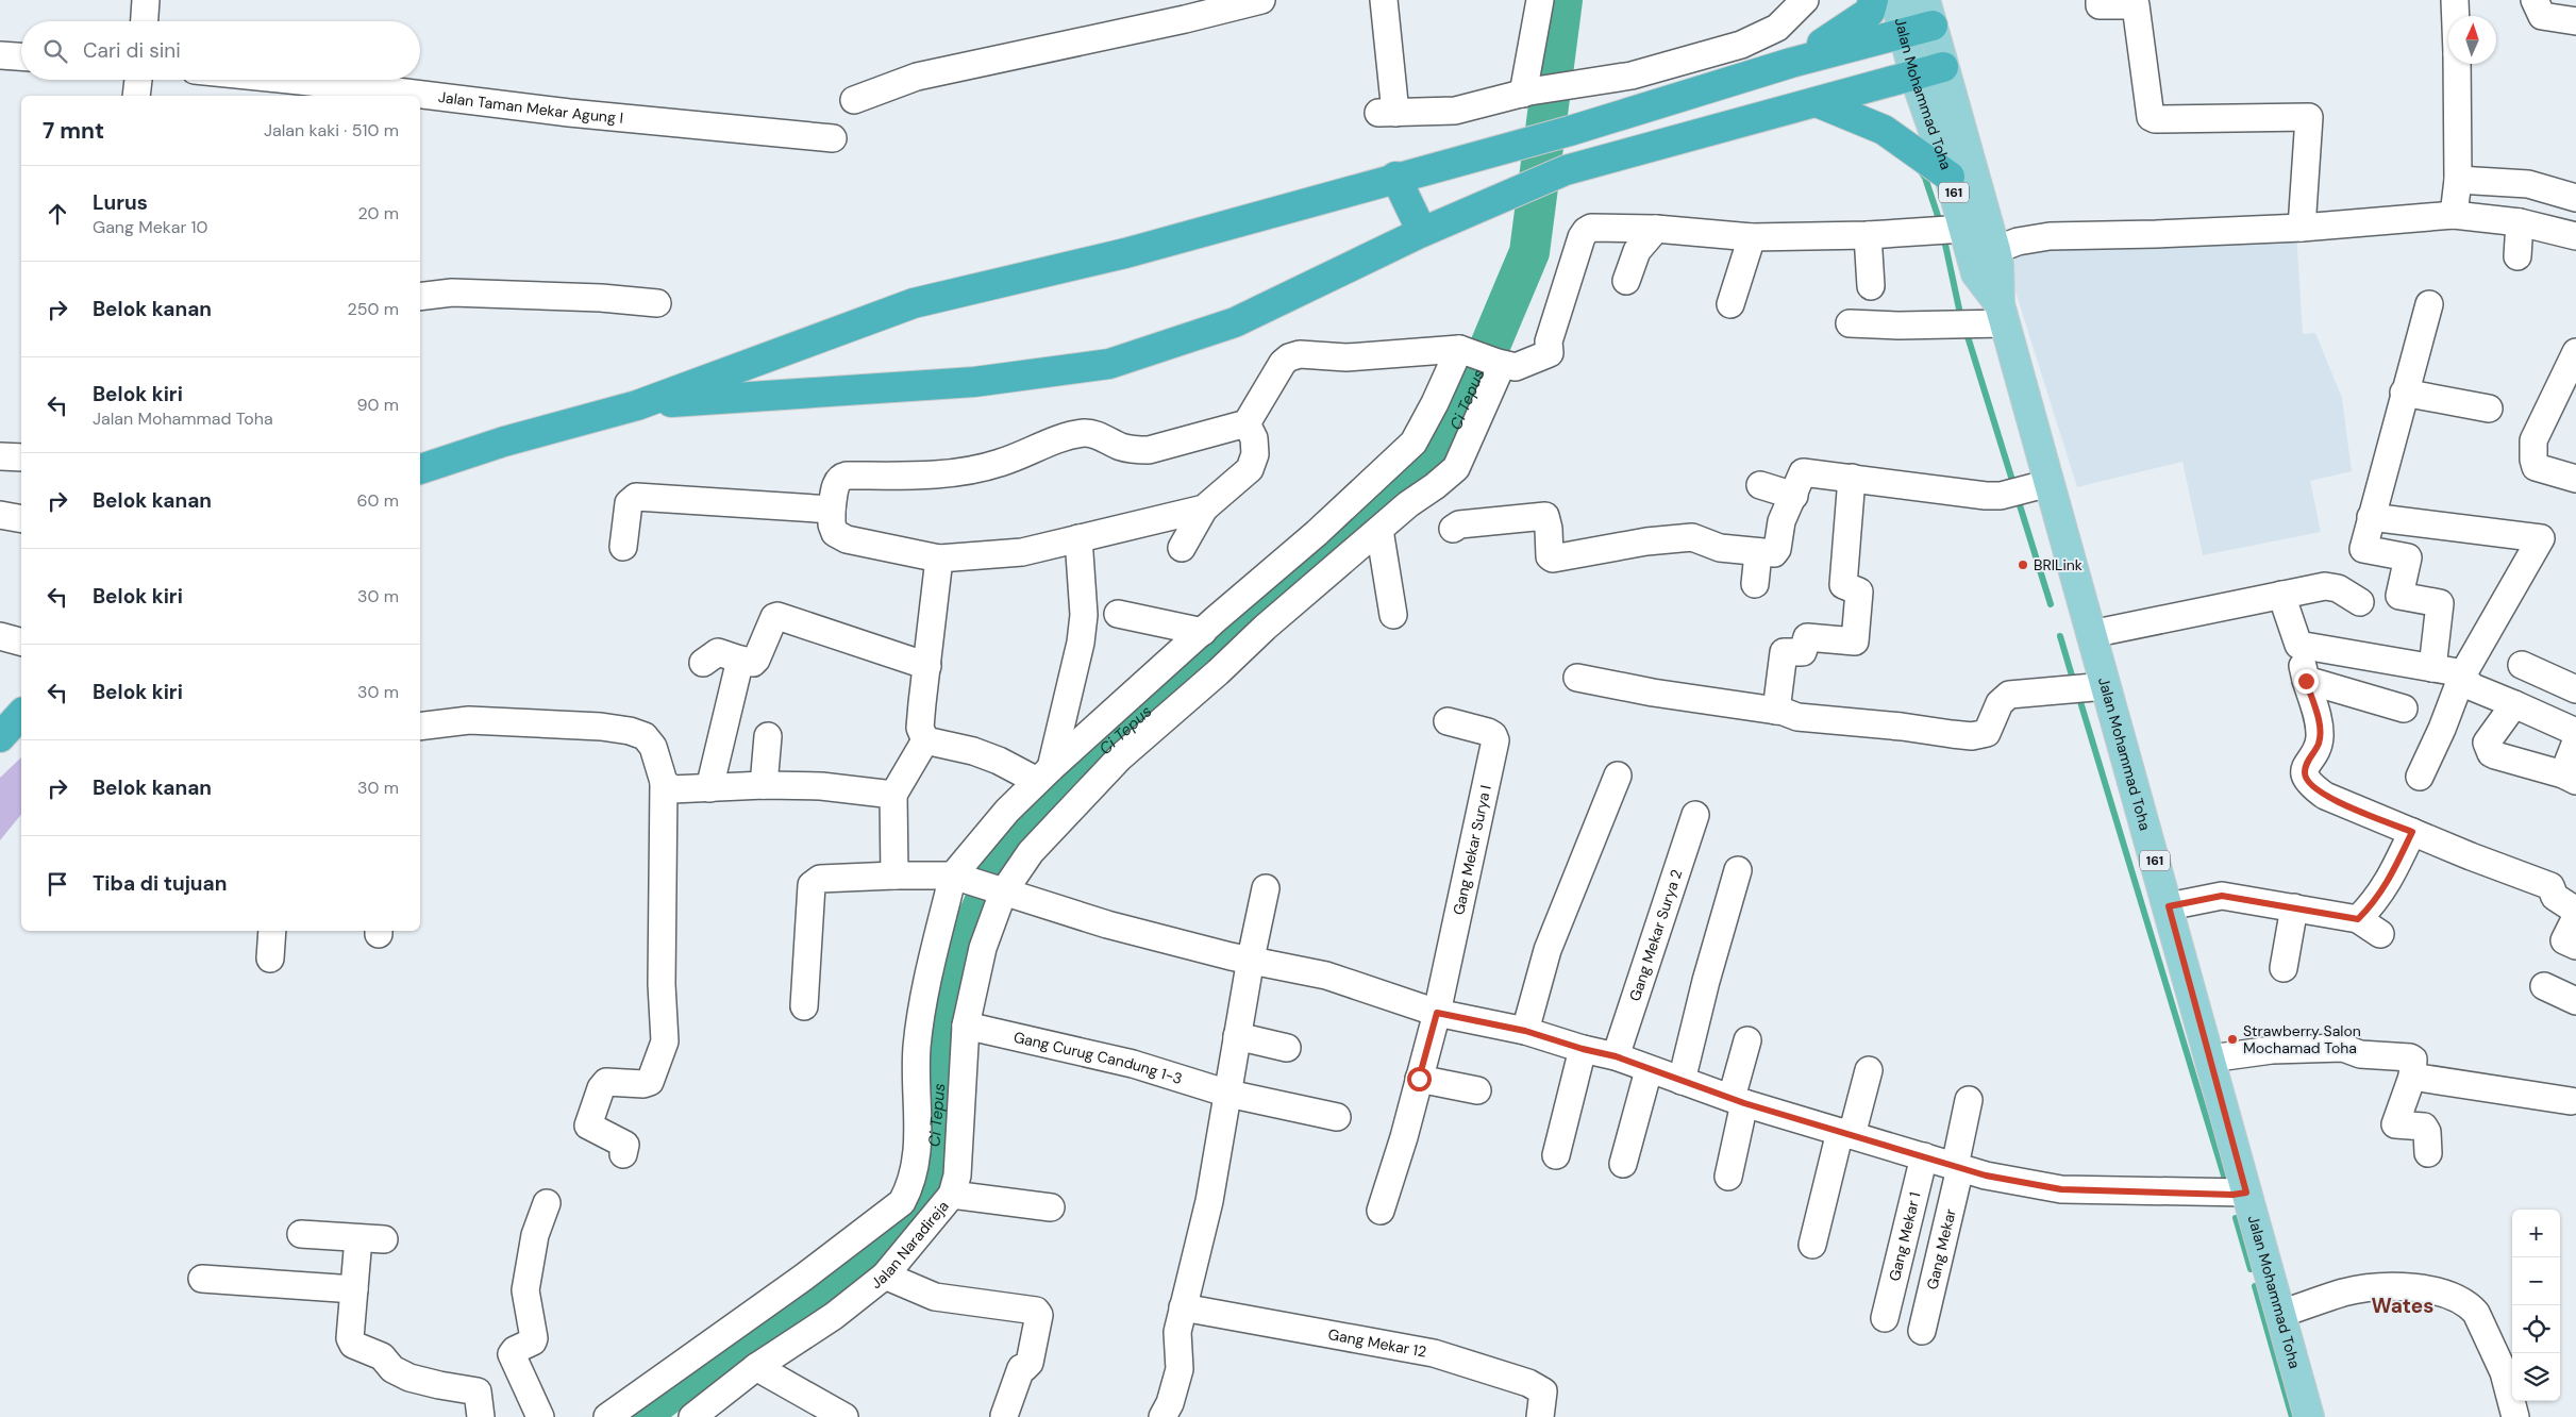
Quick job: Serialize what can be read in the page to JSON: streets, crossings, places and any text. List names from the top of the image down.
{
  "streets": {
    "main road": ["Jalan Mohammad Toha", "161"],
    "street": [
      "Jalan Taman Mekar Agung I",
      "Gang Mekar Surya I",
      "Gang Mekar Surya 2",
      "Gang Curug Candung 1-3",
      "Gang Mekar 1",
      "Jalan Naradireja",
      "Gang Mekar",
      "Gang Mekar 12"
    ]
  },
  "crossings": [
    ["Gang Curug Candung 1-3", "Jalan Naradireja"]
  ],
  "districts": ["Wates"],
  "water": ["Ci Tepus"],
  "places": ["BRILink", "Strawberry Salon Mochamad Toha"],
  "north": "top",
  "page": {
    "search": "Cari di sini",
    "heading": ["7 mnt", "Jalan kaki · 510 m"],
    "list": [
      ["Lurus", "Gang Mekar 10", "20 m"],
      ["Belok kanan", "250 m"],
      ["Belok kiri", "Jalan Mohammad Toha", "90 m"],
      ["Belok kanan", "60 m"],
      ["Belok kiri", "30 m"],
      ["Belok kiri", "30 m"],
      ["Belok kanan", "30 m"],
      "Tiba di tujuan"
    ],
    "map_buttons": ["+", "−"]
  }
}
